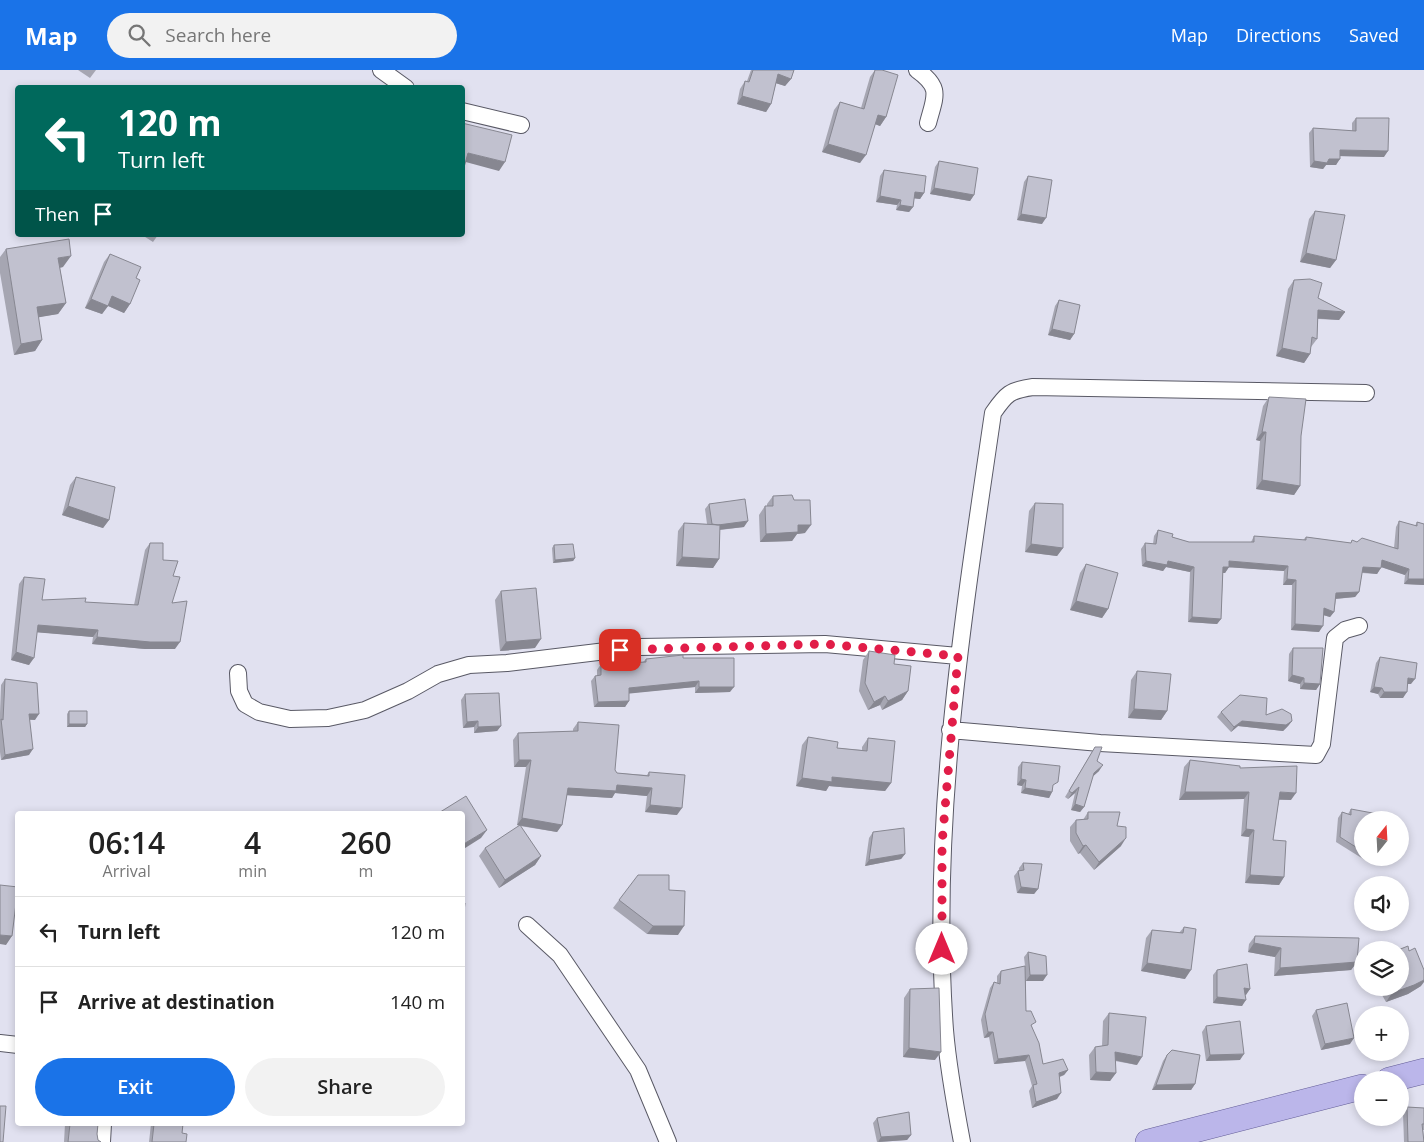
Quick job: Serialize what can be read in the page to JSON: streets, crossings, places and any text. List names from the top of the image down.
{
  "north": "top",
  "page": {
    "header": "Map",
    "search": "Search here",
    "nav": ["Map", "Directions", "Saved"],
    "turn": ["120 m", "Turn left"],
    "then": "Then",
    "map_buttons": ["+", "−"],
    "eta": [
      "06:14",
      "Arrival",
      "4",
      "min",
      "260",
      "m"
    ],
    "list": [
      {
        "name": "Turn left",
        "value": "120 m"
      },
      {
        "name": "Arrive at destination",
        "value": "140 m"
      }
    ],
    "buttons": ["Exit", "Share"]
  }
}
